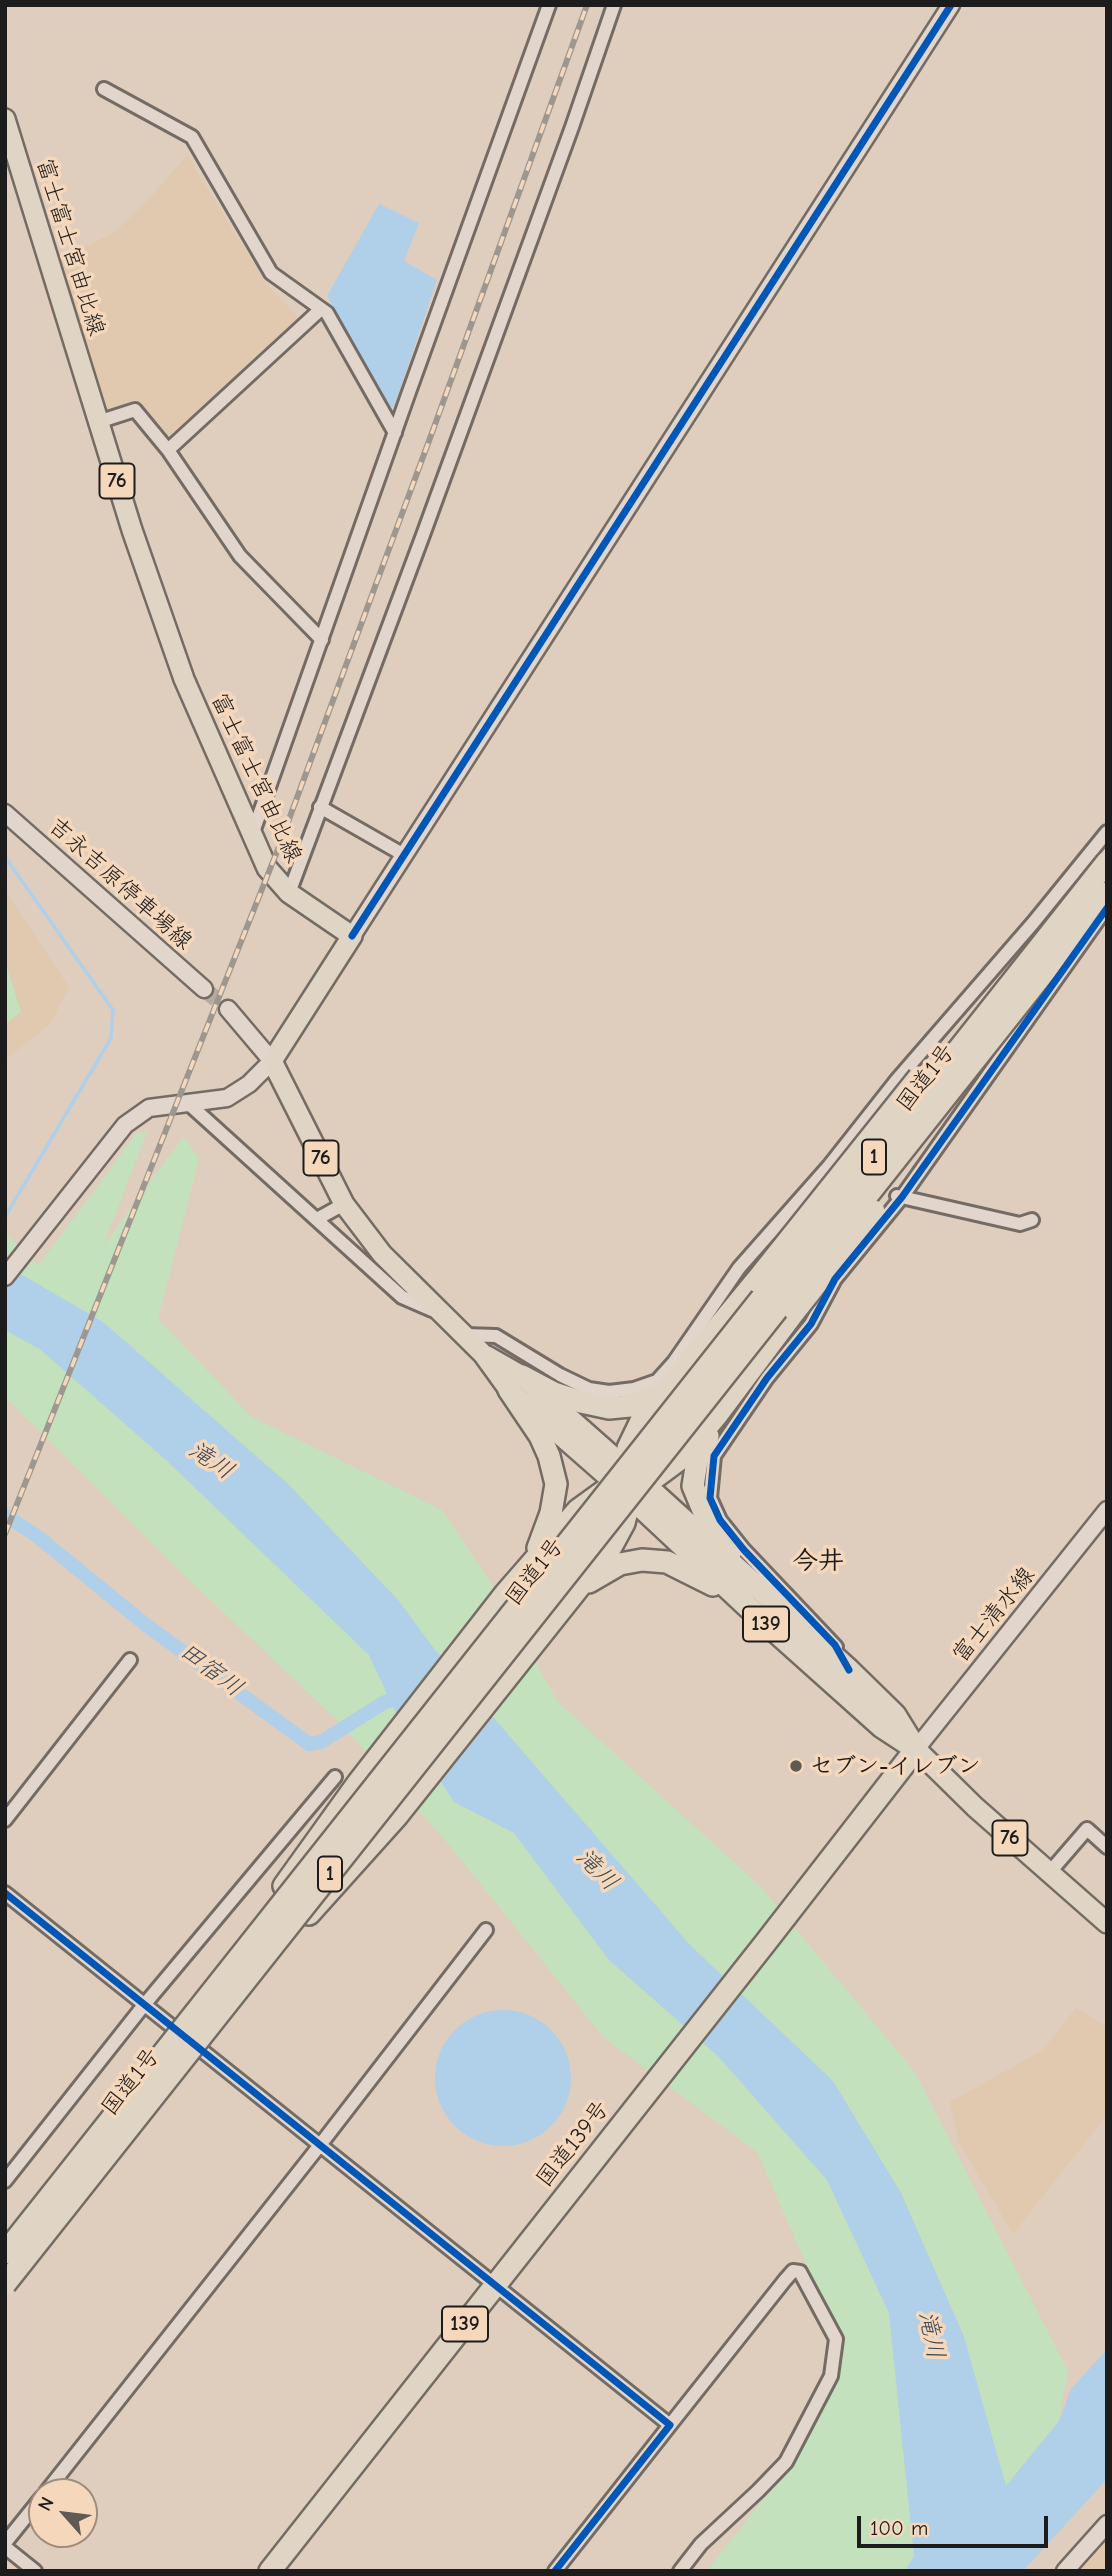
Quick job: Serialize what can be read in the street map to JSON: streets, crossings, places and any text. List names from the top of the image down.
{
  "streets": {
    "highway": [
      "国道1号",
      "1",
      "139",
      "国道139号"
    ],
    "main road": ["富士富士宮由比線", "76"],
    "street": ["吉永吉原停車場線", "富士清水線"]
  },
  "crossings": [
    ["76", "1"],
    ["76", "富士清水線"],
    ["76", "139"],
    ["76", "国道139号"],
    ["国道1号", "1"],
    ["1", "139"],
    ["富士清水線", "139"],
    ["富士清水線", "国道139号"],
    ["139", "国道139号"]
  ],
  "districts": ["今井"],
  "water": ["滝川", "田宿川"],
  "places": ["セブン-イレブン"],
  "scale_bar": "100 m",
  "north": "top left"
}
